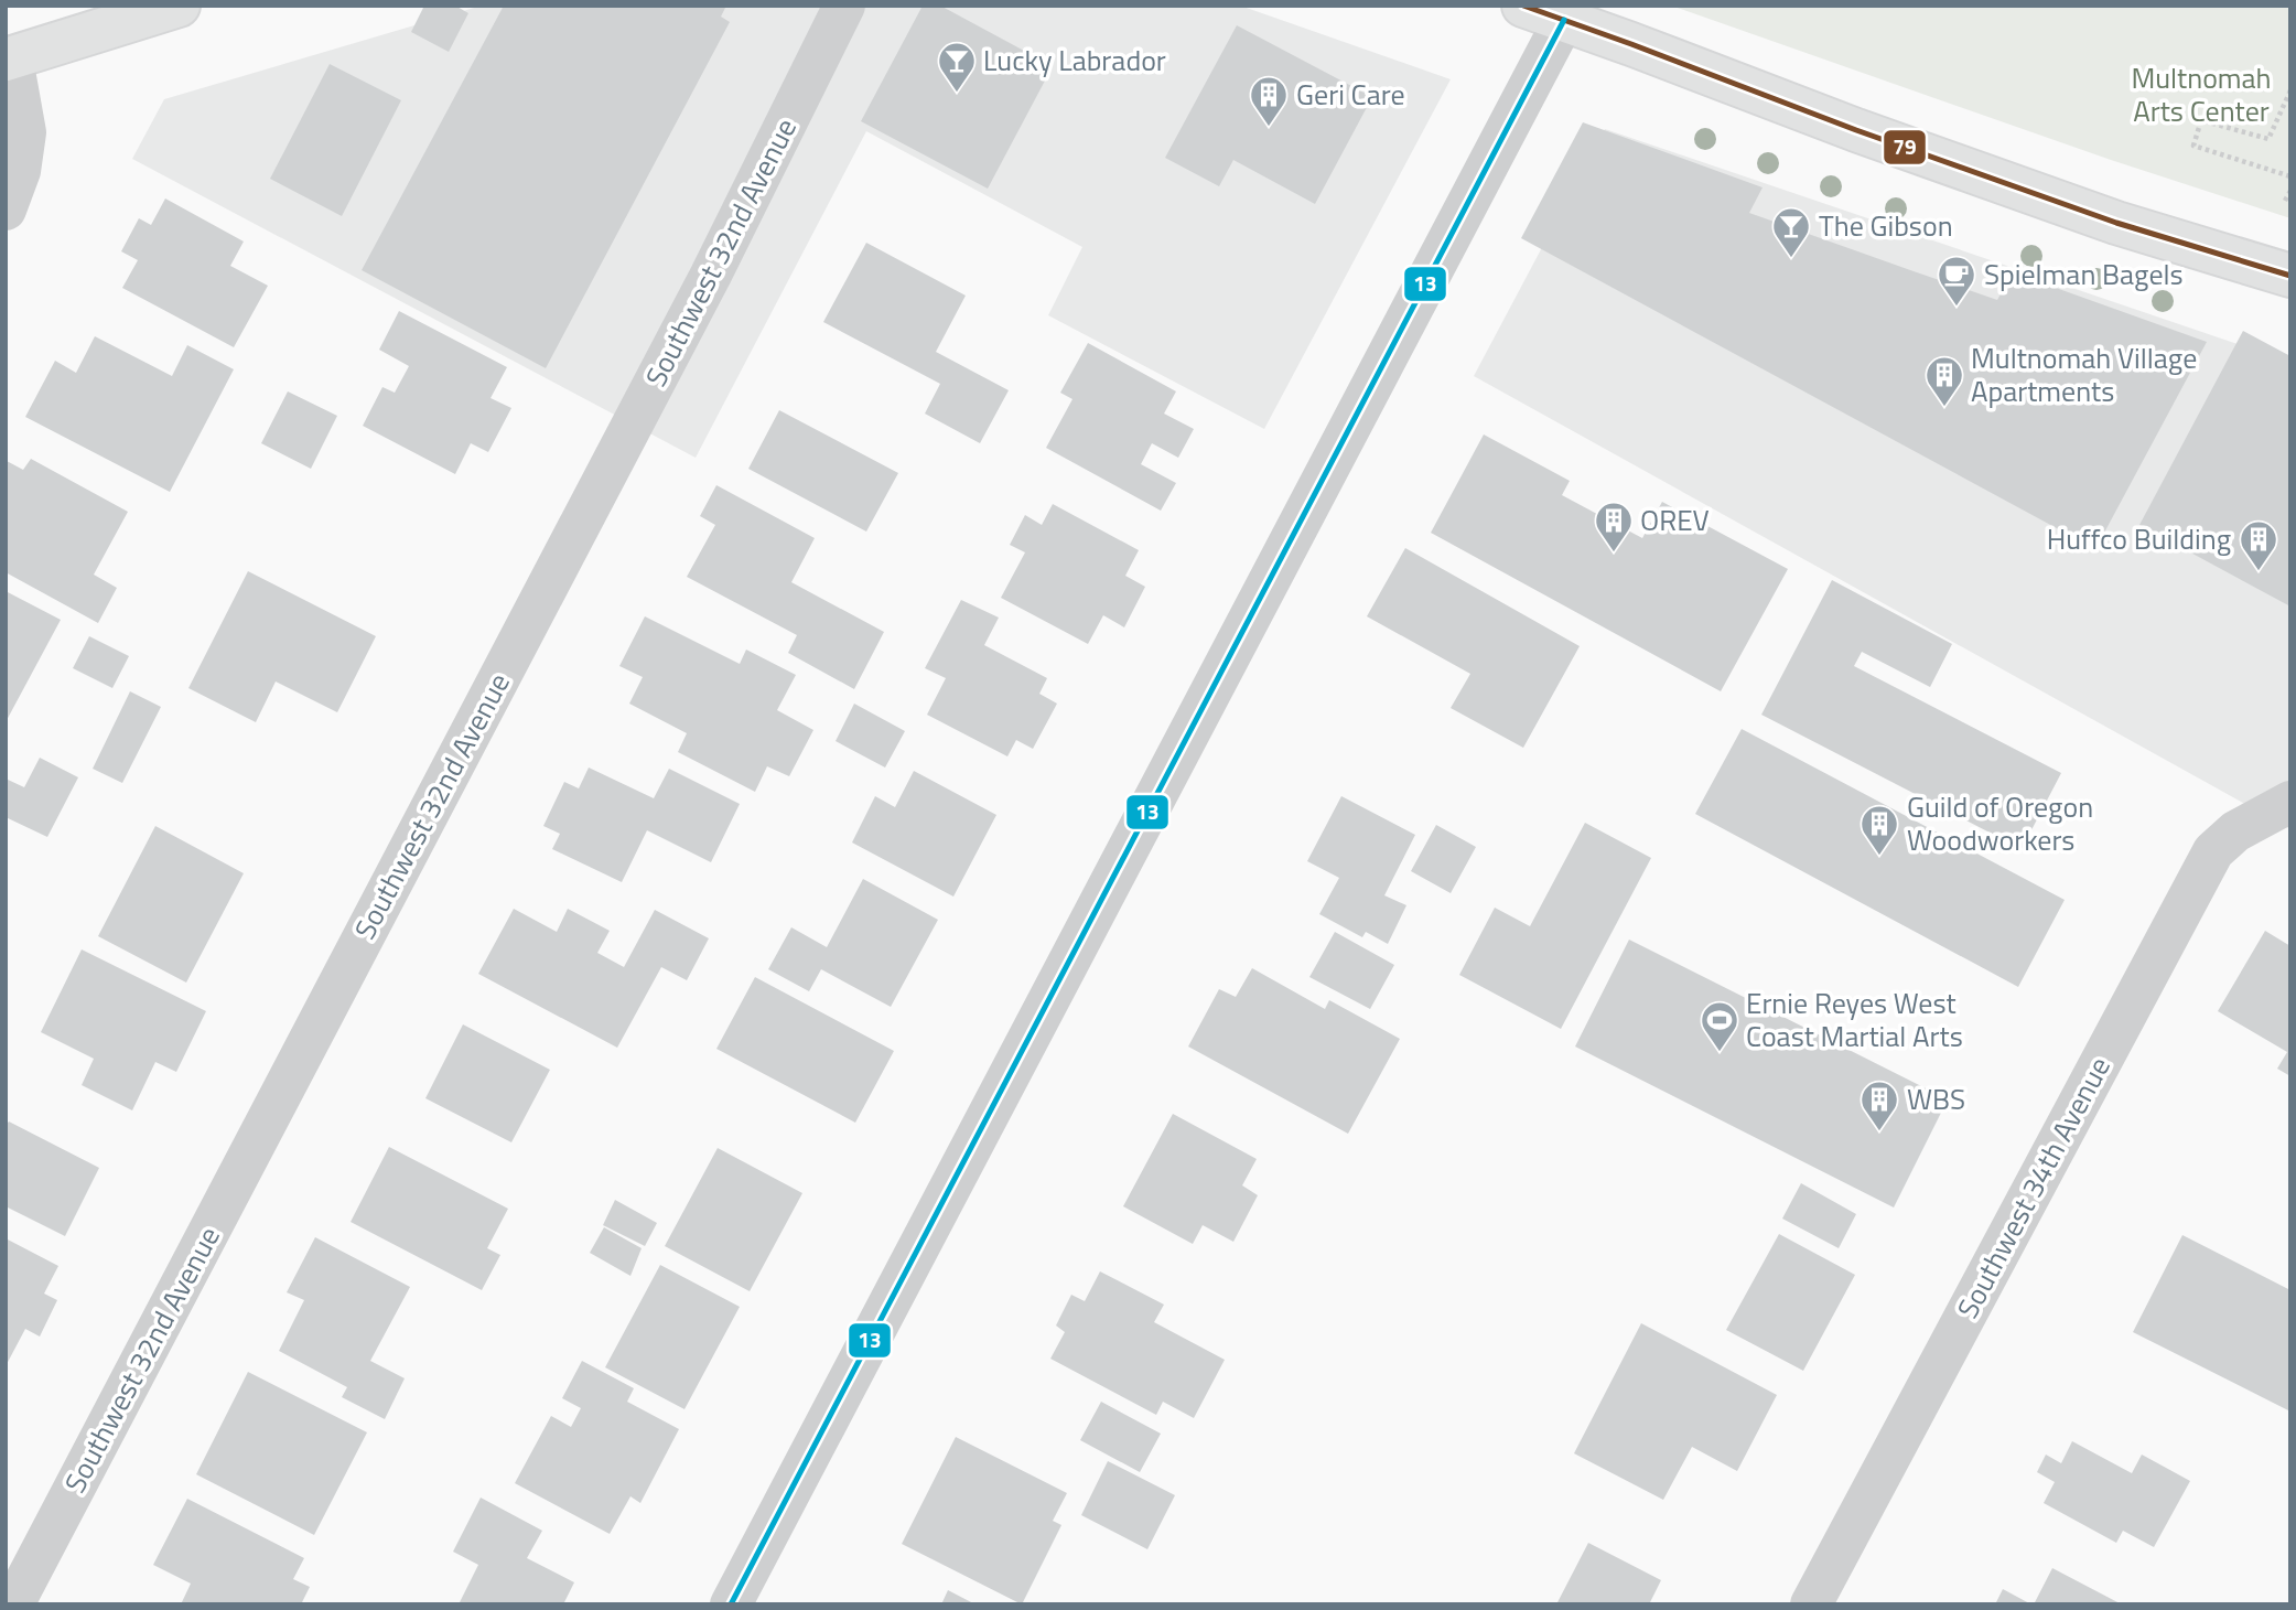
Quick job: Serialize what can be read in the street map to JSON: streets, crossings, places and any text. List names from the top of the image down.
{
  "streets": {
    "street": ["Southwest 32nd Avenue", "Southwest 34th Avenue"]
  },
  "parks": ["Multnomah Arts Center"],
  "places": {
    "bar": ["Lucky Labrador", "The Gibson"],
    "building": [
      "Geri Care",
      "Multnomah Village Apartments",
      "OREV",
      "Huffco Building",
      "Guild of Oregon Woodworkers",
      "WBS"
    ],
    "cafe": ["Spielman Bagels"],
    "sports": ["Ernie Reyes West Coast Martial Arts"]
  },
  "lines": ["transit line 79", "transit line 13"]
}
